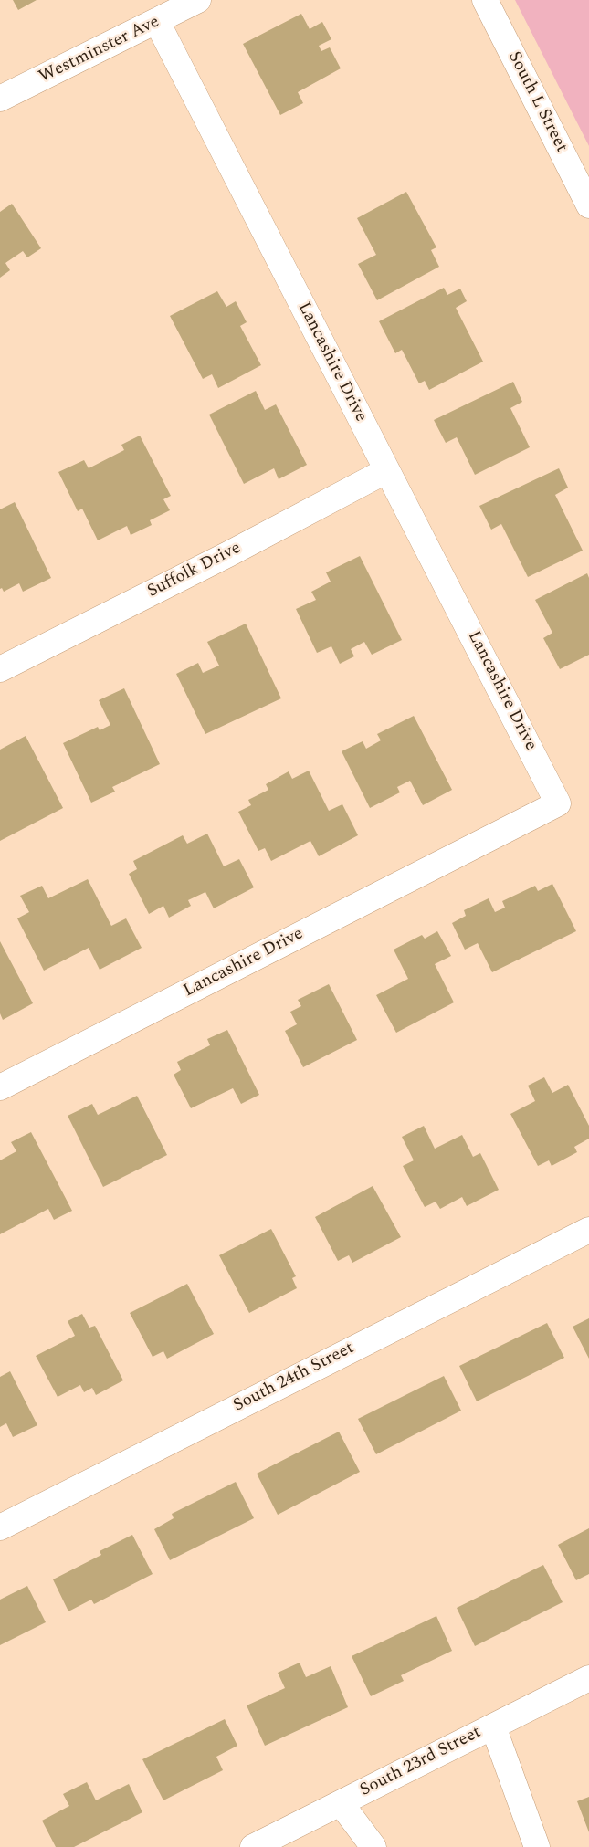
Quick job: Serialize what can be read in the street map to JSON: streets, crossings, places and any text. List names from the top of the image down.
{
  "streets": {
    "street": [
      "Westminster Ave",
      "South L Street",
      "Lancashire Drive",
      "Suffolk Drive",
      "South 24th Street",
      "South 23rd Street"
    ]
  },
  "crossings": [
    ["Westminster Ave", "Lancashire Drive"],
    ["Lancashire Drive", "Suffolk Drive"]
  ]
}
